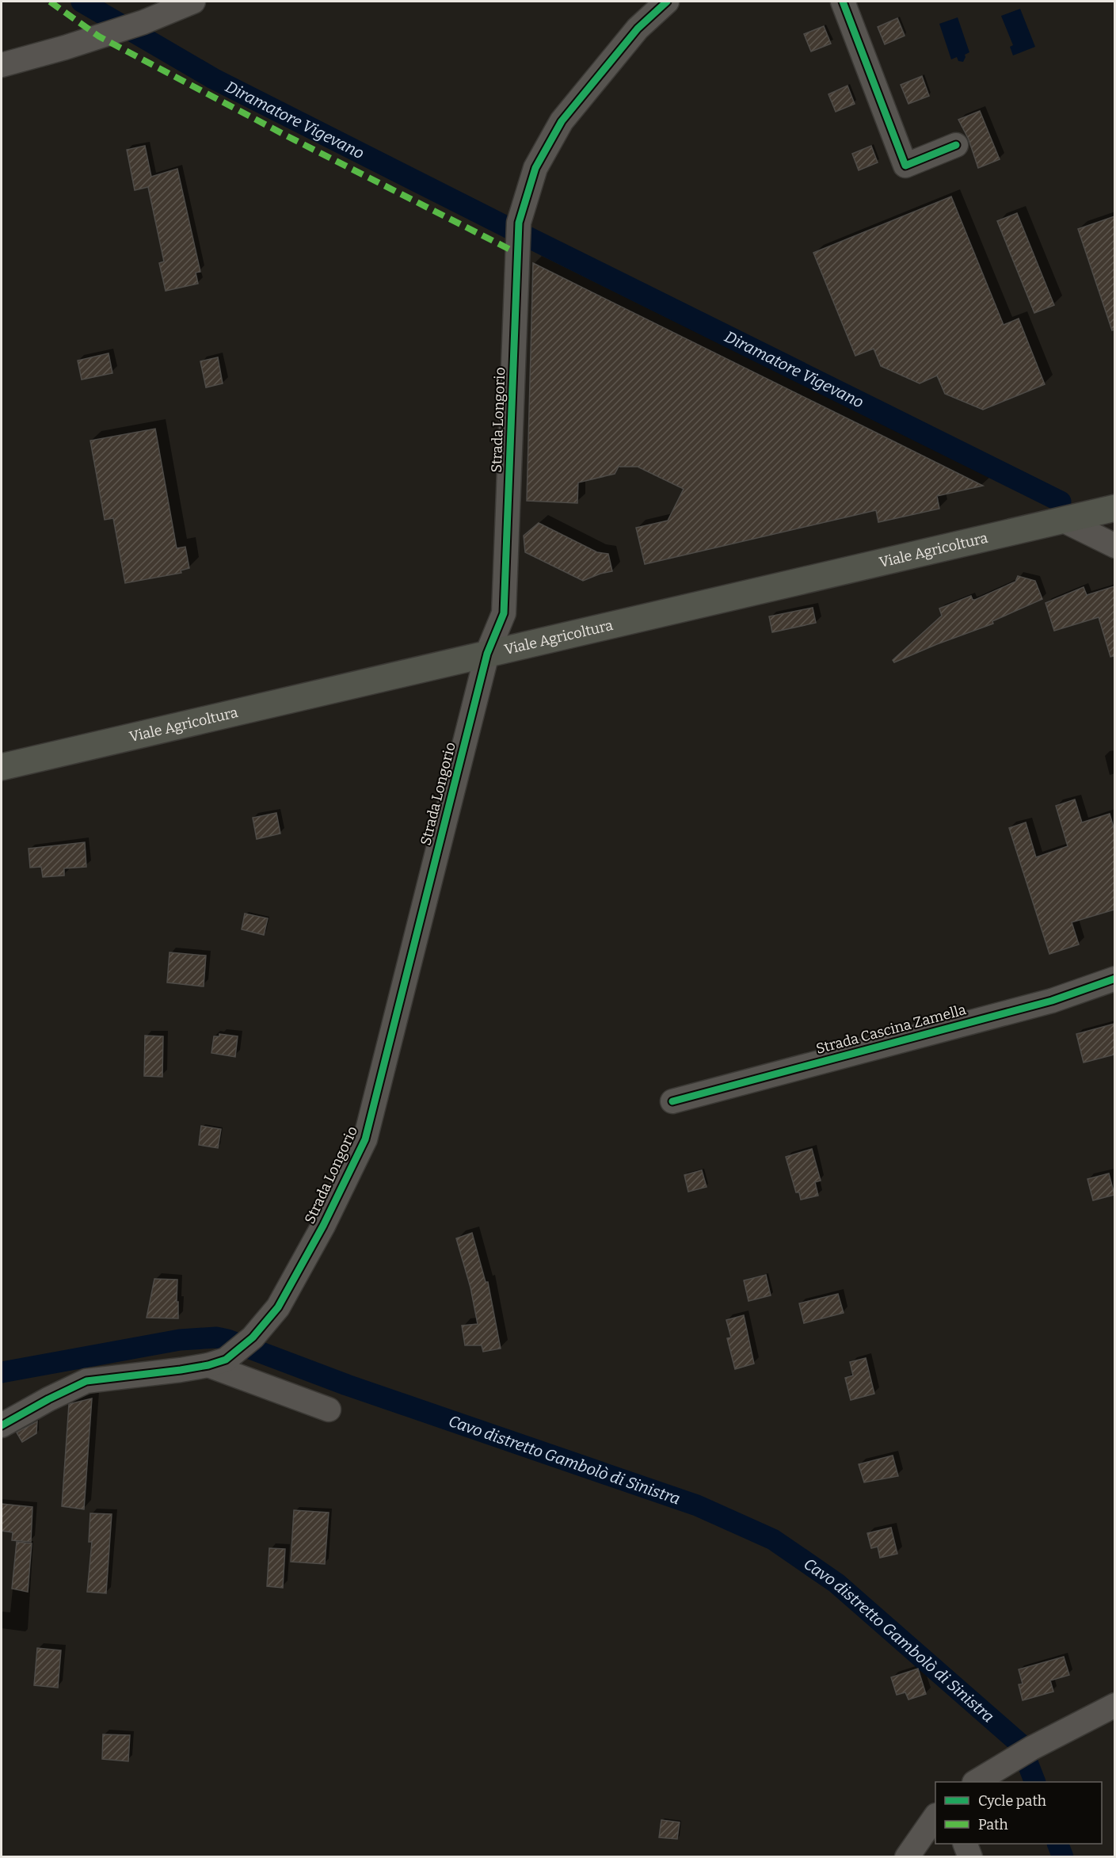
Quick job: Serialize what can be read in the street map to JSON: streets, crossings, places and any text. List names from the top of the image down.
{
  "streets": {
    "main road": ["Viale Agricoltura"],
    "street": ["Strada Longorio", "Strada Cascina Zamella"]
  },
  "crossings": [
    ["Strada Longorio", "Viale Agricoltura"]
  ],
  "water": ["Diramatore Vigevano", "Cavo distretto Gambolò di Sinistra"],
  "legend": ["Cycle path", "Path"]
}
